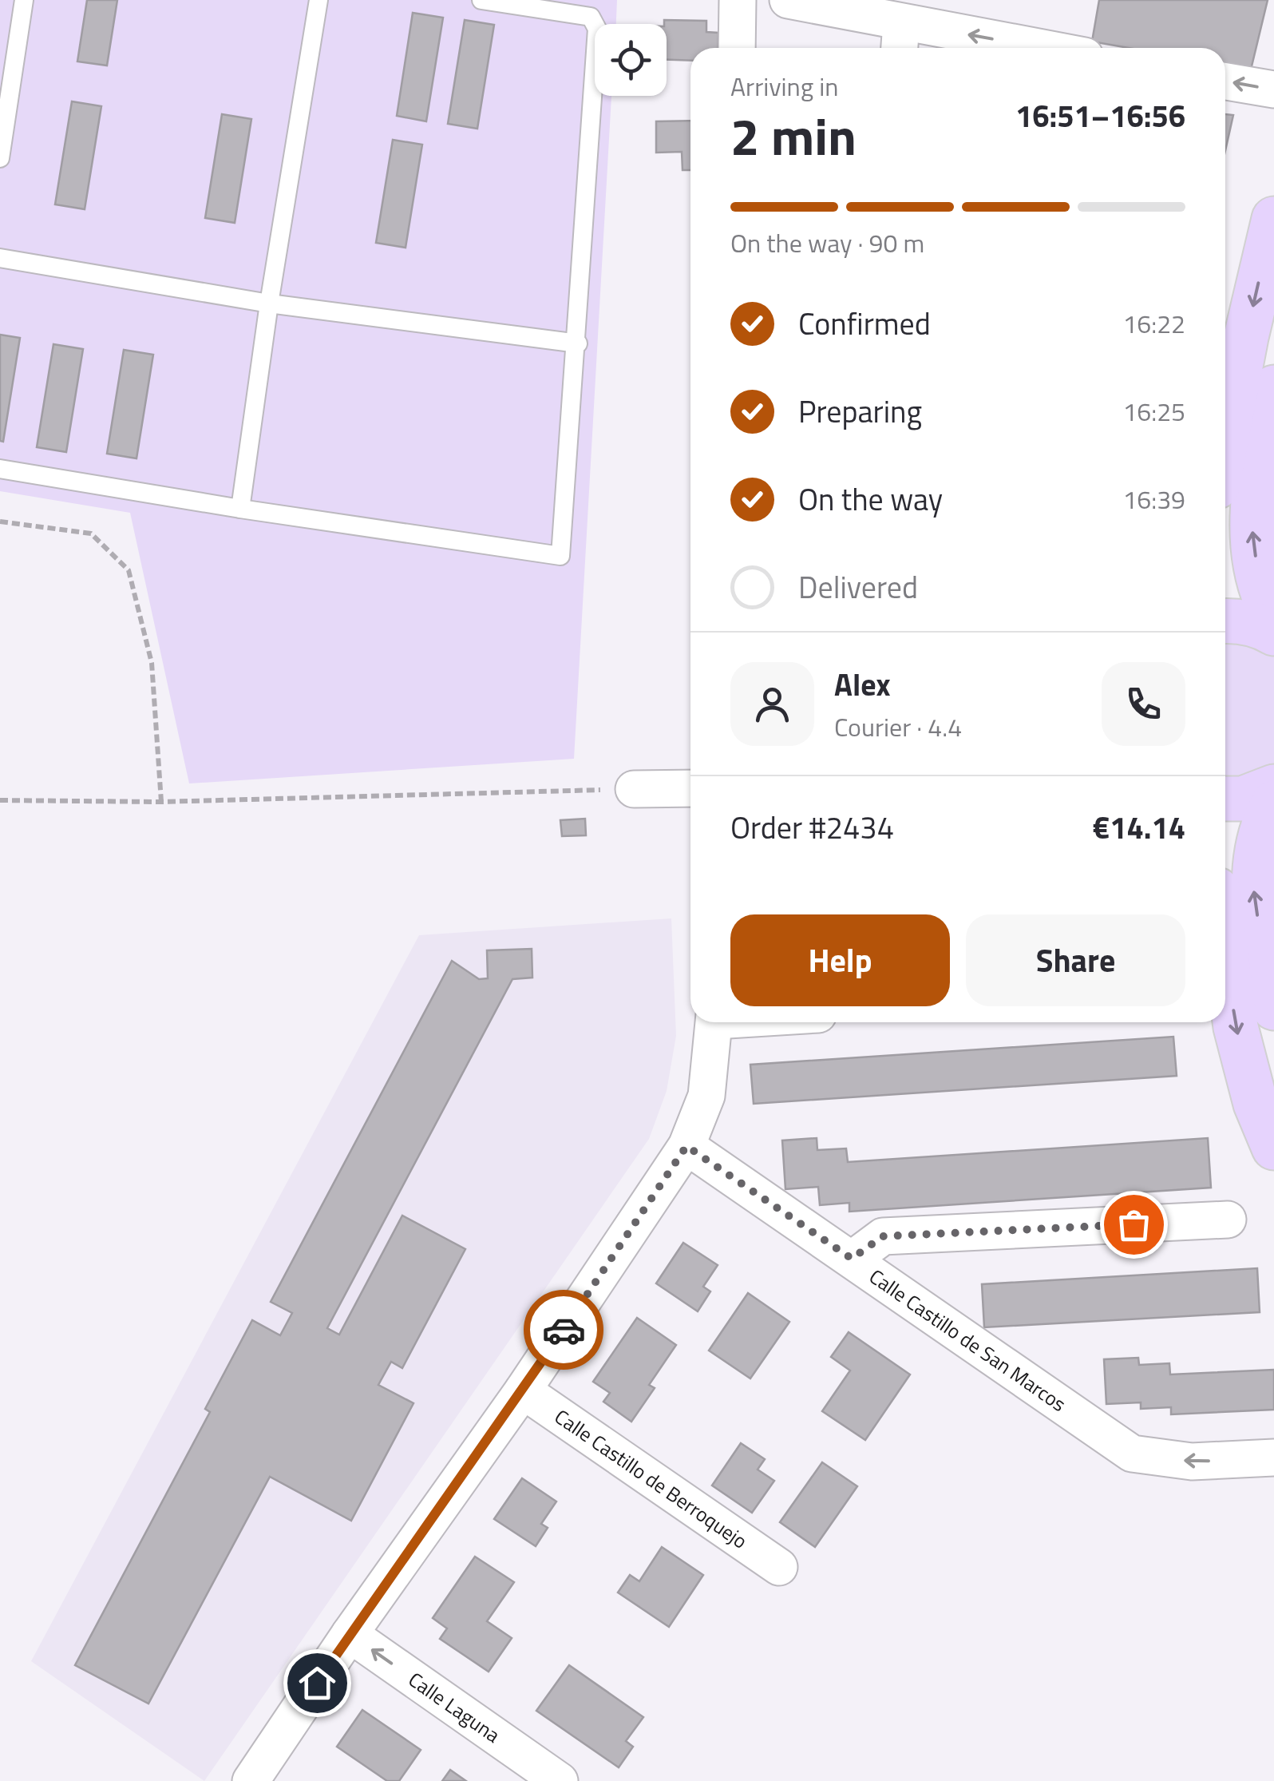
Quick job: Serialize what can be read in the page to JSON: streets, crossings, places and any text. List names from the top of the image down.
{
  "streets": {
    "street": ["Calle Castillo de San Marcos", "Calle Castillo de Berroquejo", "Calle Laguna"]
  },
  "one_way": ["Calle Castillo de San Marcos", "Calle Laguna"],
  "page": {
    "heading": ["2 min", "Arriving in", "16:51–16:56"],
    "panel": [
      "Alex",
      "Courier · 4.4",
      "Order #2434",
      "€14.14"
    ],
    "bar": "On the way · 90 m",
    "list": [
      ["Confirmed", "16:22"],
      ["Preparing", "16:25"],
      ["On the way", "16:39"],
      "Delivered"
    ],
    "buttons": ["Help", "Share"]
  }
}
